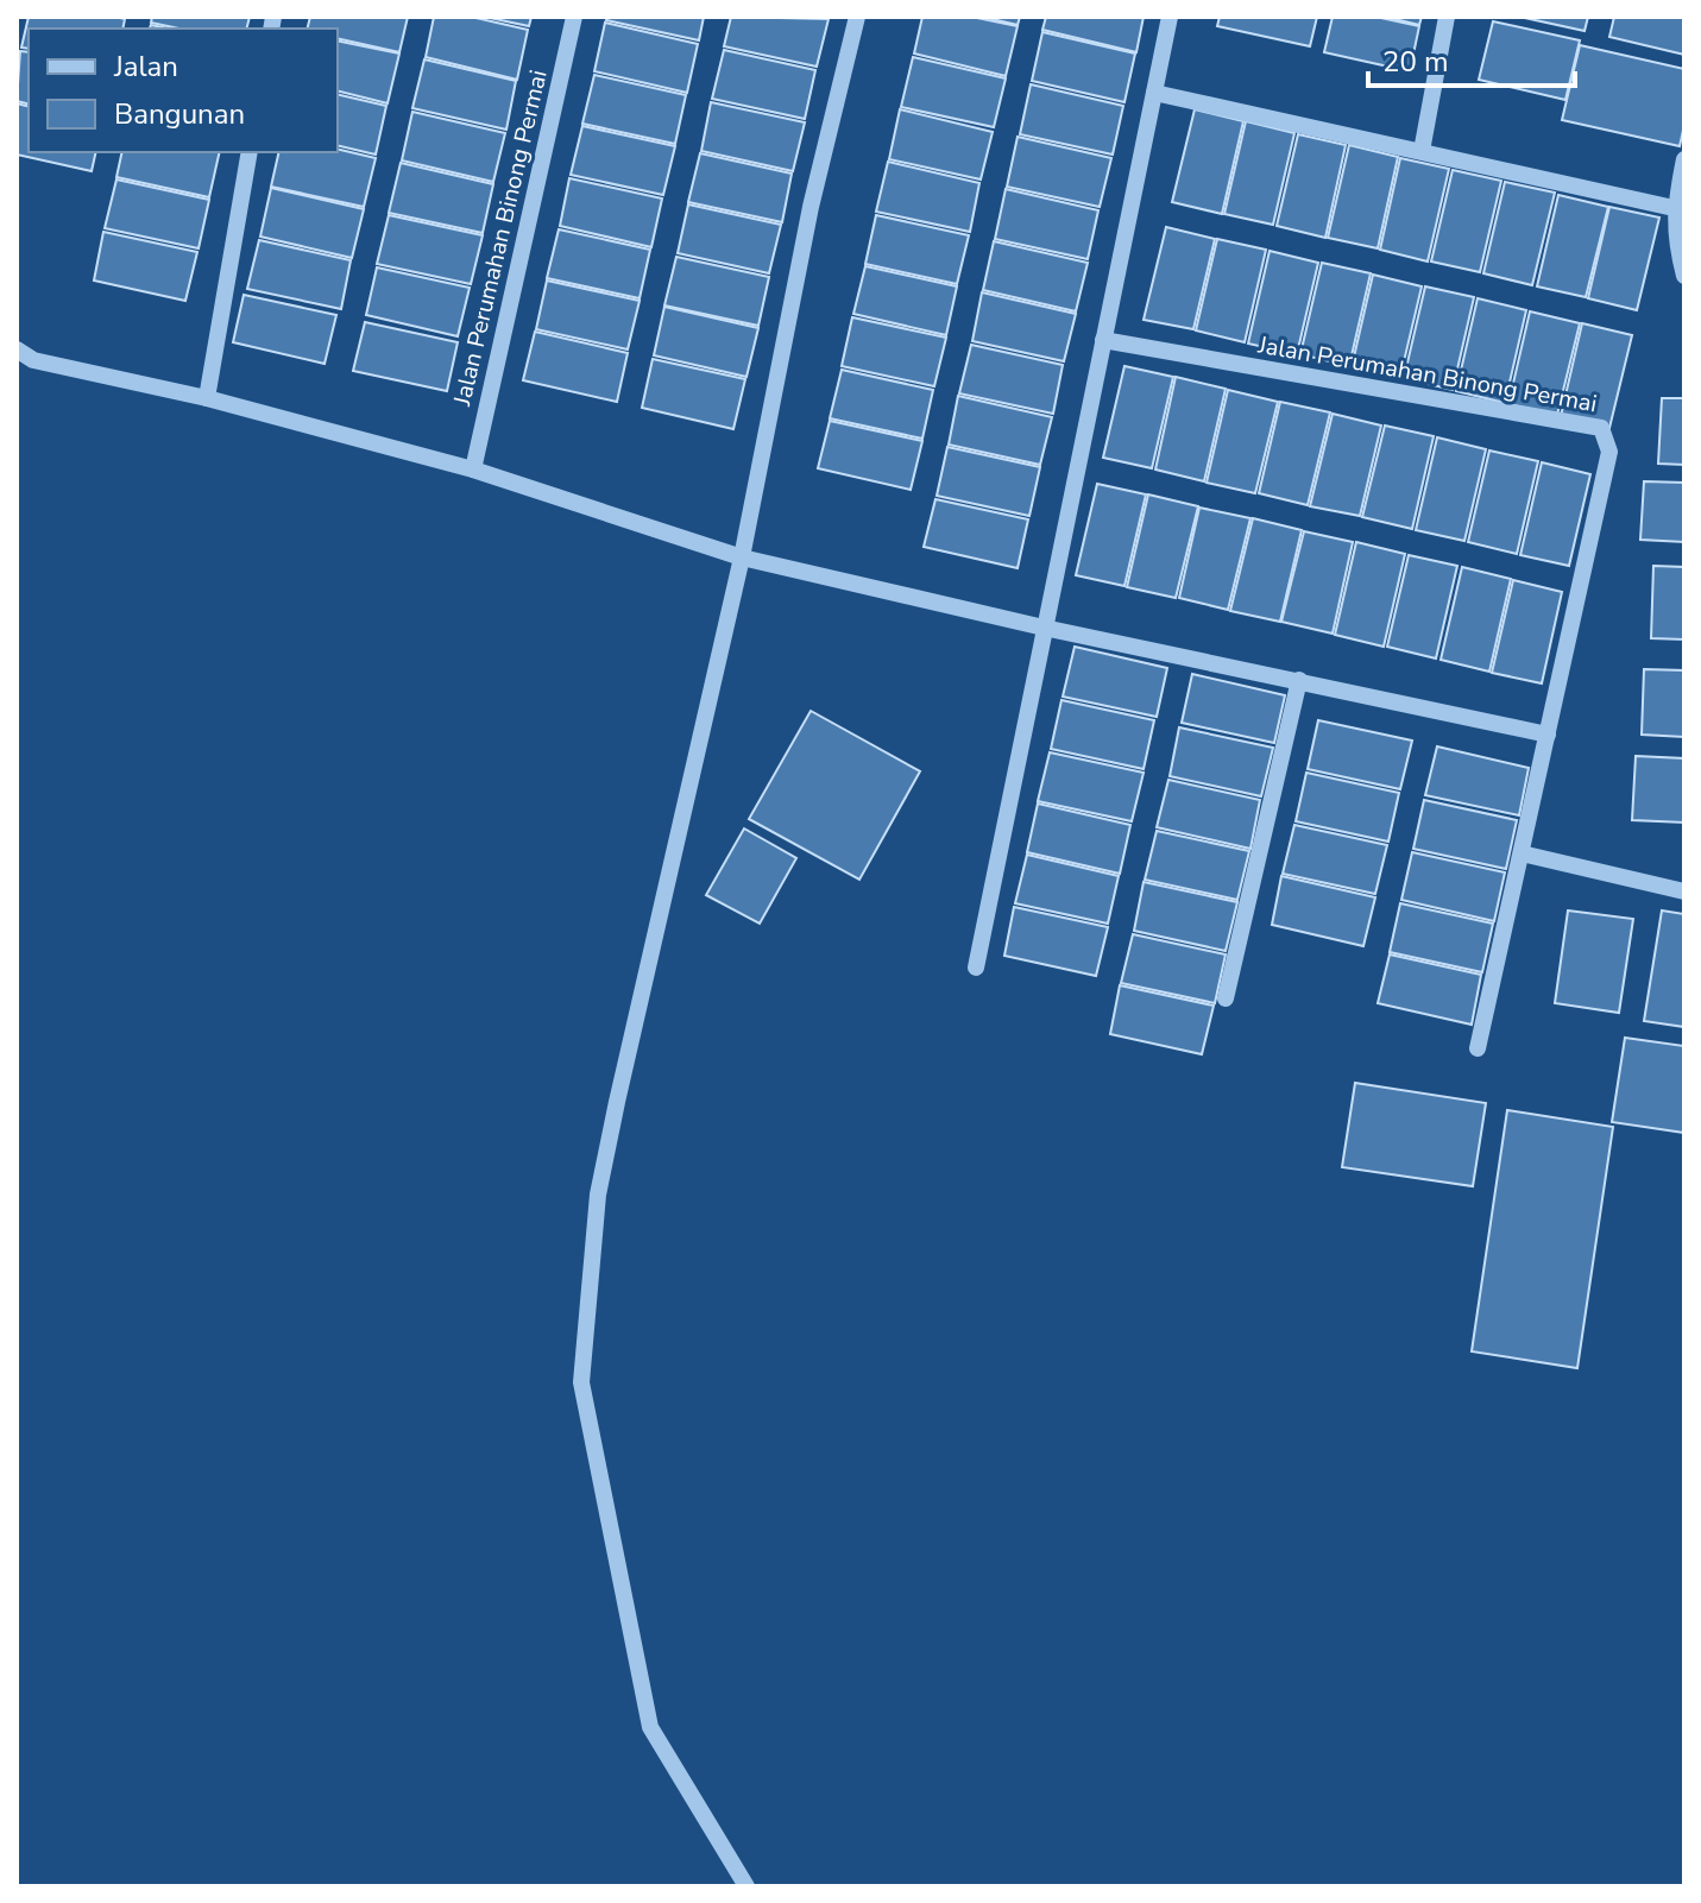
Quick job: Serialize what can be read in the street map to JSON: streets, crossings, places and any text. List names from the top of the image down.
{
  "streets": {
    "street": ["Jalan Perumahan Binong Permai"]
  },
  "legend": ["Jalan", "Bangunan"],
  "scale_bar": "20 m"
}
